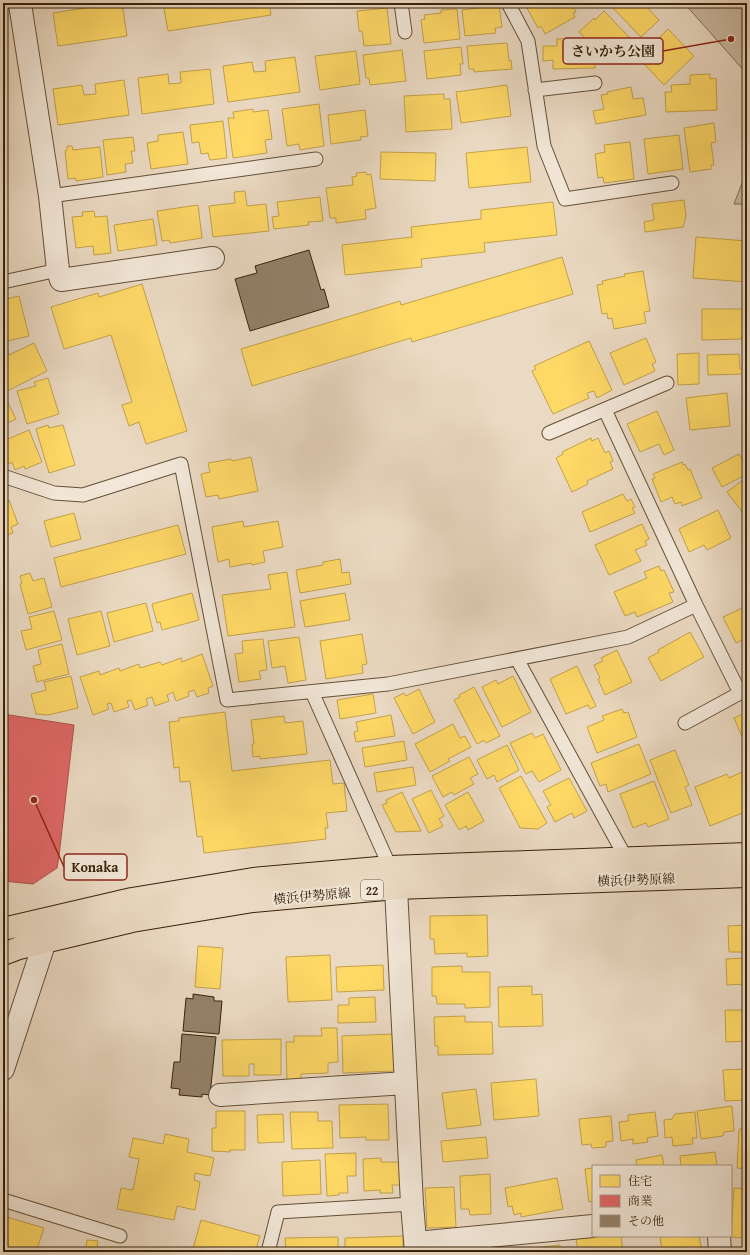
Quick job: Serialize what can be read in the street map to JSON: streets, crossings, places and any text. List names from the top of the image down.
{
  "streets": {
    "main road": ["横浜伊勢原線", "22"]
  },
  "places": ["さいかち公園", "Konaka"],
  "legend": ["住宅", "商業", "その他"]
}
